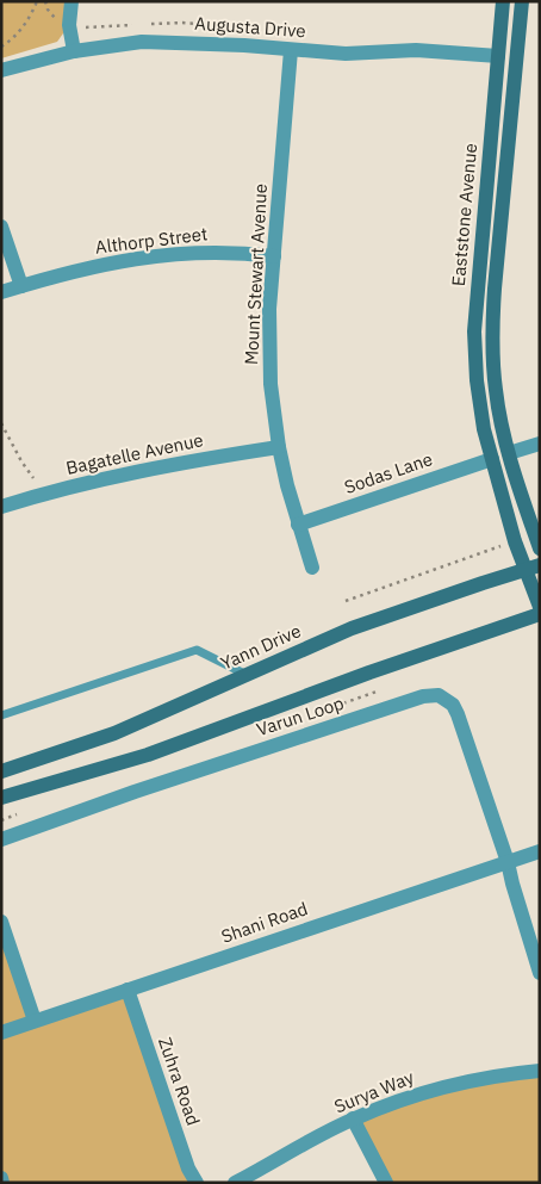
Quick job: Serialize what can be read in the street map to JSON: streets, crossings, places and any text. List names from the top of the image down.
{
  "streets": {
    "street": [
      "Augusta Drive",
      "Eaststone Avenue",
      "Althorp Street",
      "Mount Stewart Avenue",
      "Bagatelle Avenue",
      "Sodas Lane",
      "Yann Drive",
      "Varun Loop",
      "Shani Road",
      "Zuhra Road",
      "Surya Way"
    ]
  },
  "crossings": [
    ["Augusta Drive", "Eaststone Avenue"],
    ["Augusta Drive", "Mount Stewart Avenue"],
    ["Eaststone Avenue", "Sodas Lane"],
    ["Eaststone Avenue", "Yann Drive"],
    ["Althorp Street", "Mount Stewart Avenue"],
    ["Mount Stewart Avenue", "Bagatelle Avenue"],
    ["Mount Stewart Avenue", "Sodas Lane"],
    ["Varun Loop", "Shani Road"],
    ["Shani Road", "Zuhra Road"]
  ]
}
